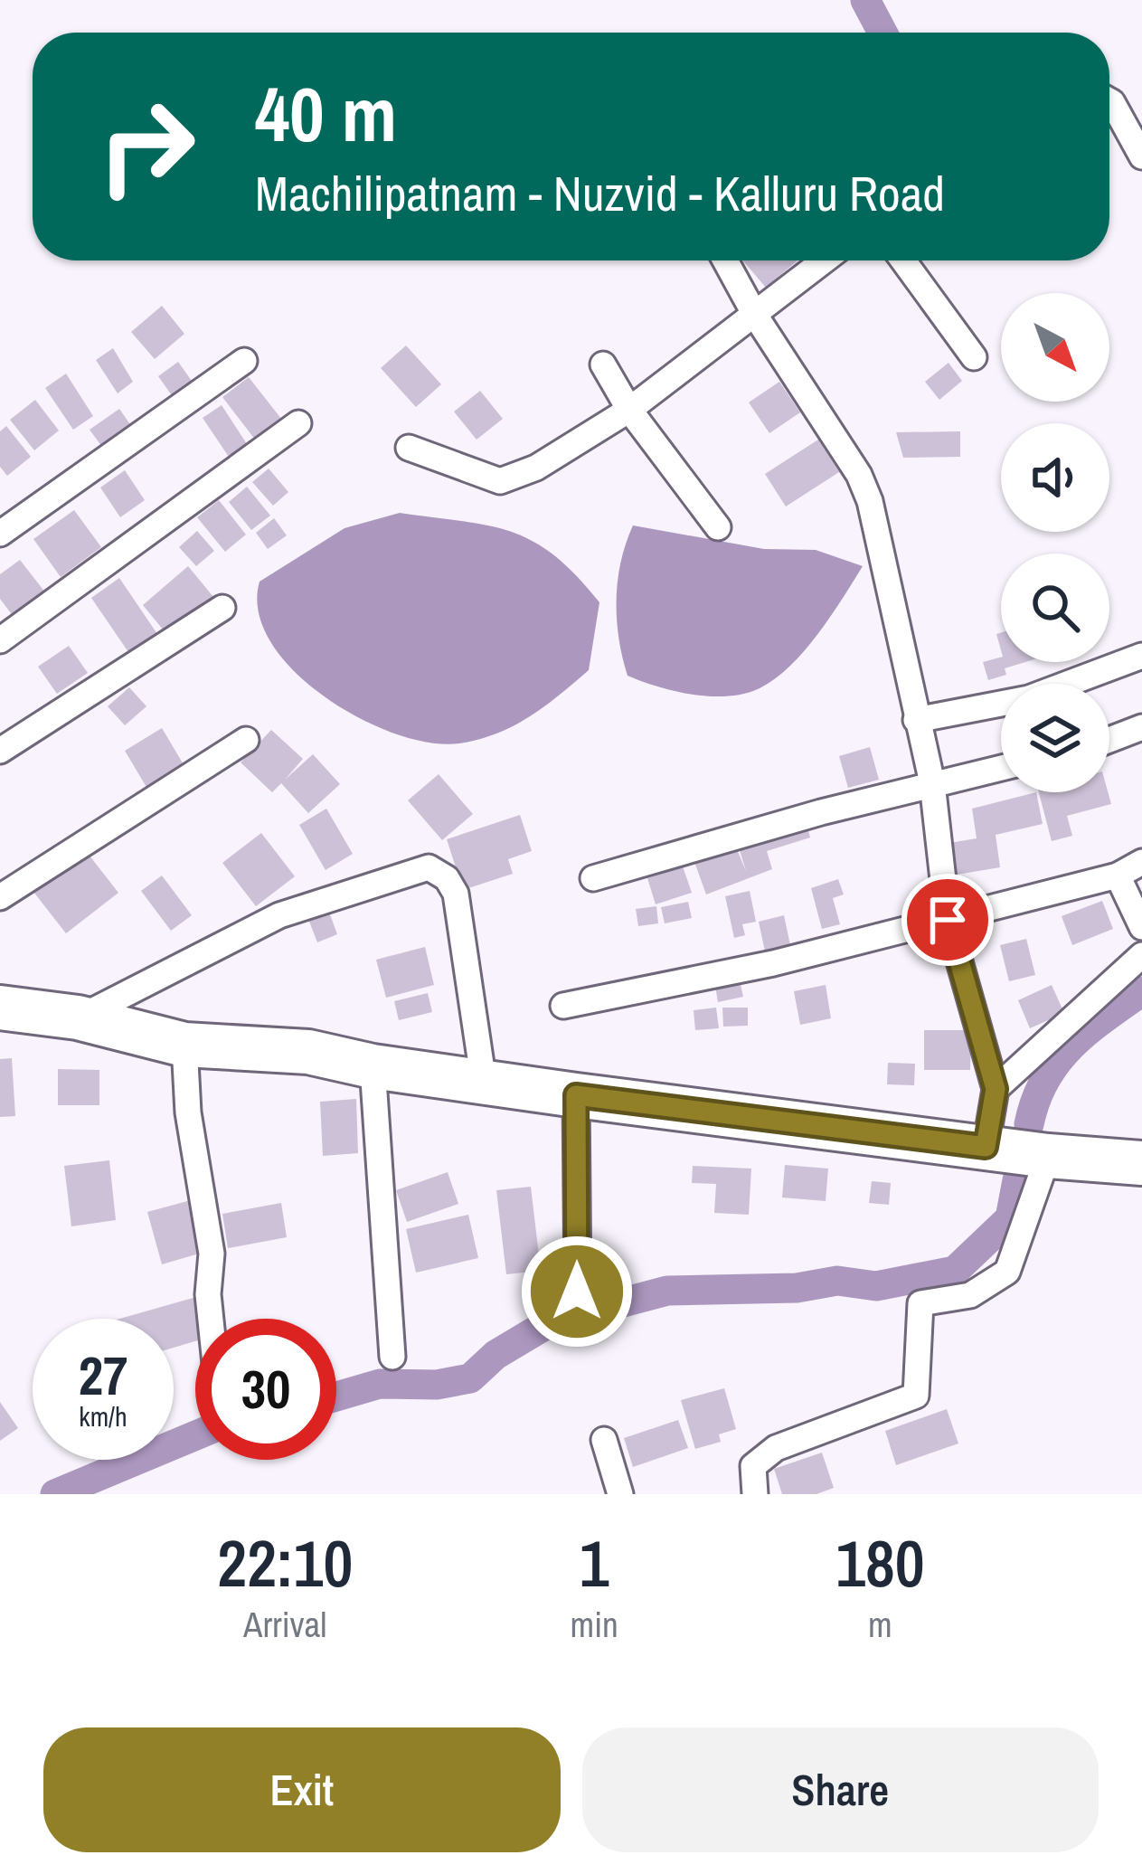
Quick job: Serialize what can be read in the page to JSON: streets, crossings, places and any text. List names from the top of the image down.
{
  "north": "bottom right",
  "page": {
    "turn": ["40 m", "Machilipatnam - Nuzvid - Kalluru Road"],
    "speed": "27 km/h",
    "limit": "30",
    "eta": [
      "22:10",
      "Arrival",
      "1",
      "min",
      "180",
      "m"
    ],
    "buttons": ["Exit", "Share"]
  }
}
